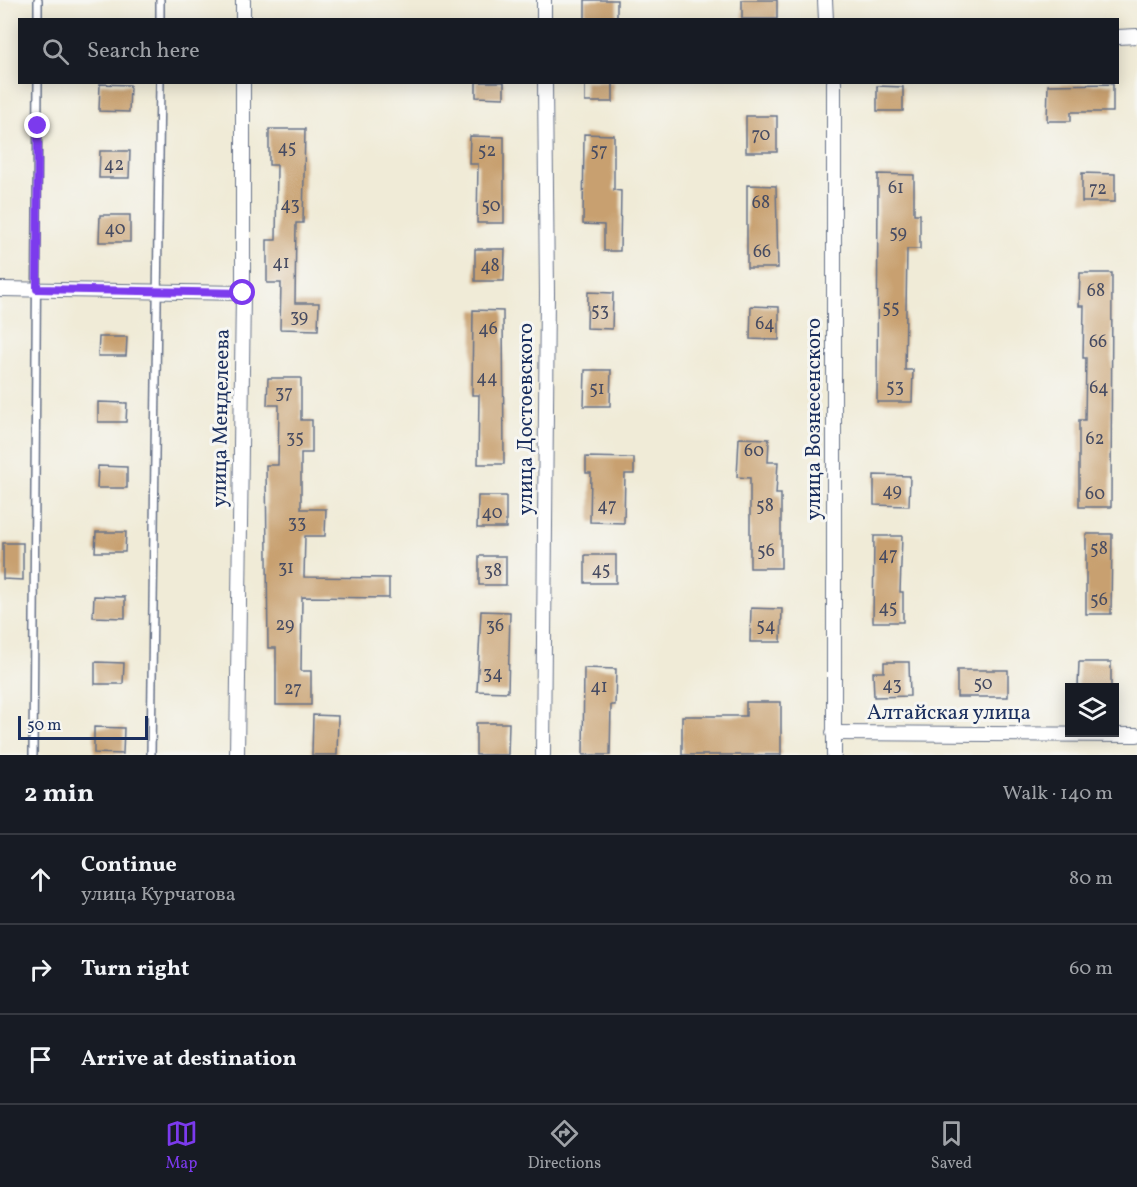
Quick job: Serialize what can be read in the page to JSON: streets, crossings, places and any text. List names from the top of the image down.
{
  "streets": {
    "street": [
      "улица Менделеева",
      "улица Достоевского",
      "улица Вознесенского",
      "Алтайская улица"
    ]
  },
  "crossings": [
    ["улица Вознесенского", "Алтайская улица"]
  ],
  "house_numbers": [
    "70",
    "45",
    "52",
    "57",
    "42",
    "61",
    "72",
    "68",
    "43",
    "50",
    "40",
    "59",
    "66",
    "41",
    "48",
    "68",
    "55",
    "53",
    "39",
    "64",
    "46",
    "66",
    "44",
    "53",
    "64",
    "51",
    "37",
    "35",
    "62",
    "60",
    "49",
    "60",
    "47",
    "58",
    "40",
    "33",
    "58",
    "56",
    "47",
    "31",
    "45",
    "38",
    "56",
    "45",
    "29",
    "36",
    "54",
    "34",
    "50",
    "43",
    "41",
    "27"
  ],
  "scale_bar": "50 m",
  "page": {
    "search": "Search here",
    "scale": "50 m",
    "heading": ["2 min", "Walk · 140 m"],
    "list": [
      ["Continue", "улица Курчатова", "80 m"],
      ["Turn right", "60 m"],
      "Arrive at destination"
    ],
    "nav": ["Map", "Directions", "Saved"]
  }
}
